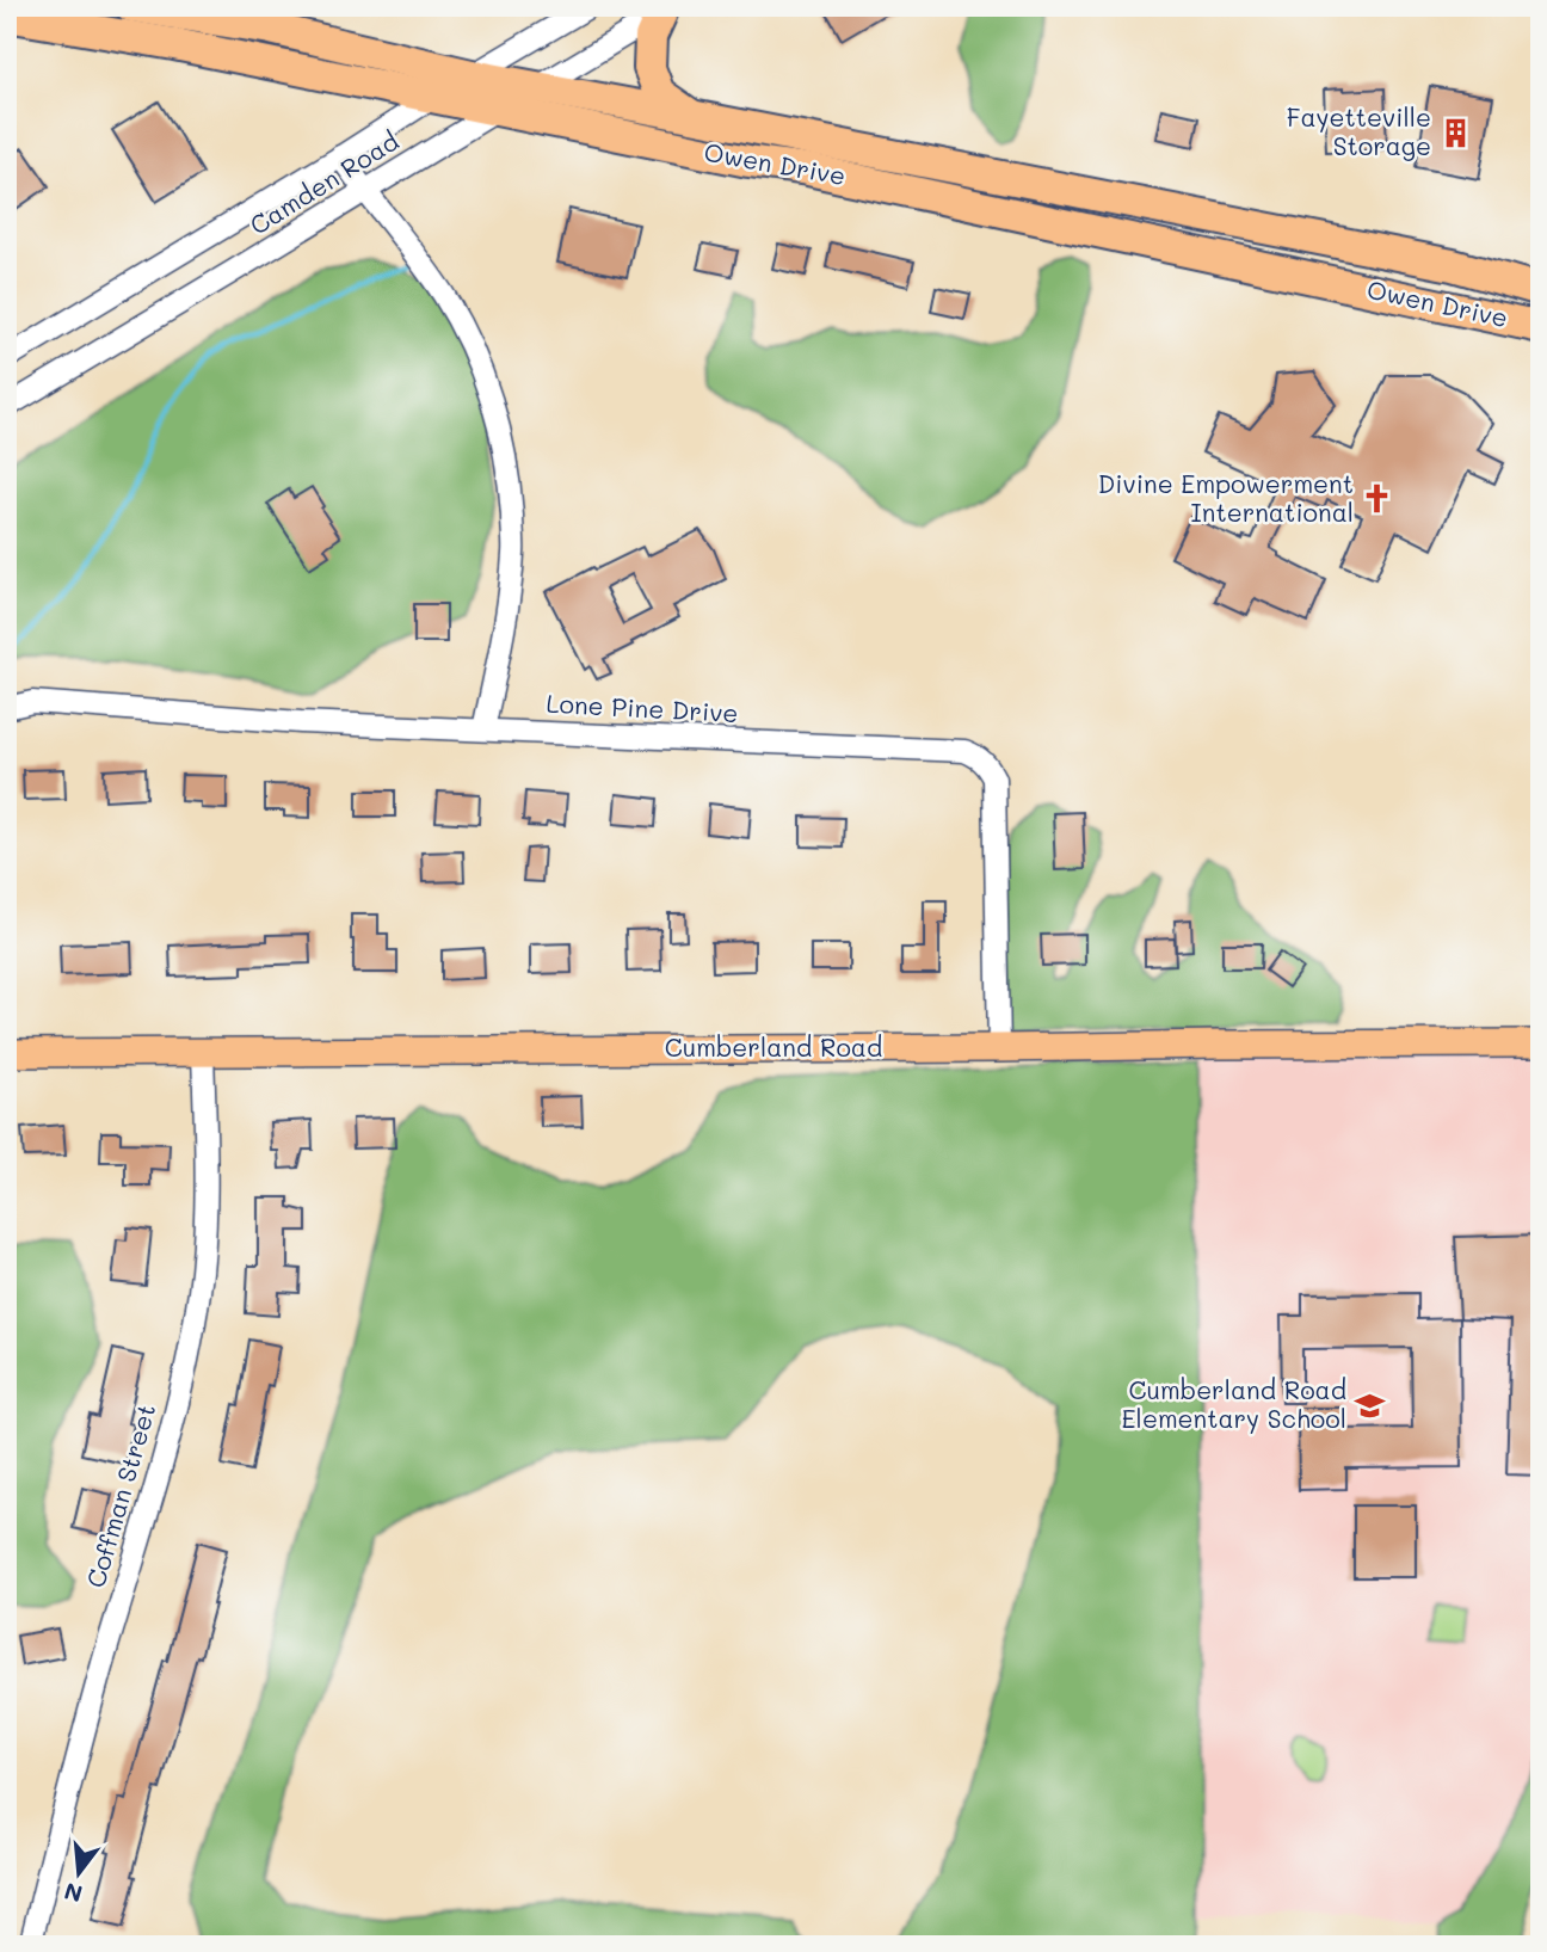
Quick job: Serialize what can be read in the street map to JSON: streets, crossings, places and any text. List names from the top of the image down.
{
  "streets": {
    "highway": ["Owen Drive"],
    "main road": ["Cumberland Road"],
    "street": ["Camden Road", "Lone Pine Drive", "Coffman Street"]
  },
  "crossings": [
    ["Owen Drive", "Camden Road"],
    ["Lone Pine Drive", "Cumberland Road"],
    ["Cumberland Road", "Coffman Street"]
  ],
  "places": {
    "building": ["Fayetteville Storage"],
    "church": ["Divine Empowerment International"],
    "school or university": ["Cumberland Road Elementary School"]
  },
  "north": "bottom"
}
